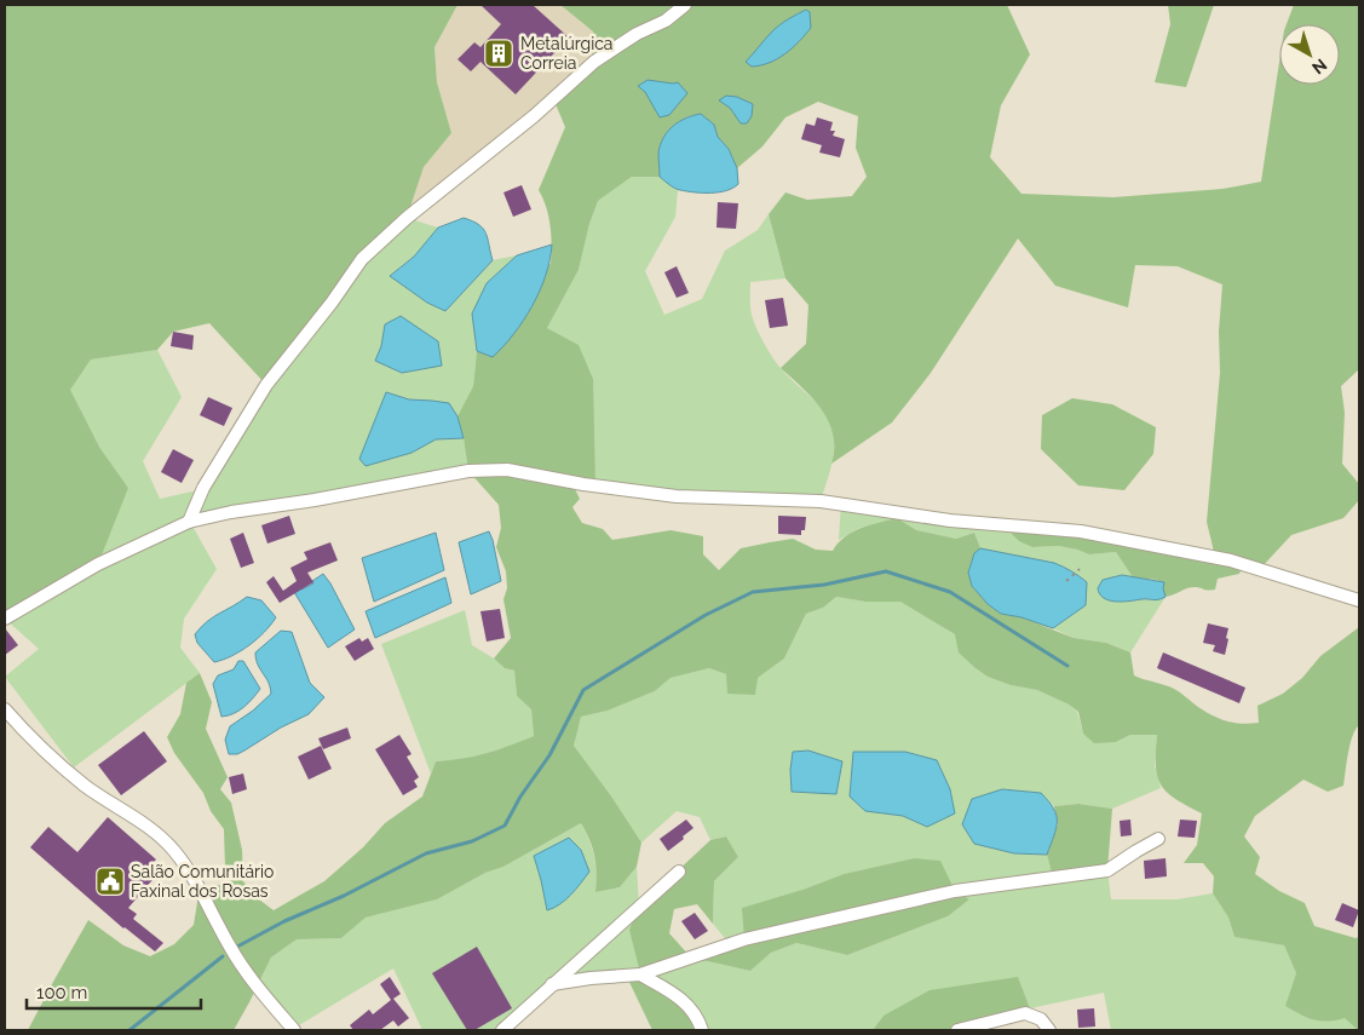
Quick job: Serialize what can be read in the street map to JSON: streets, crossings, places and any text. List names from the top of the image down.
{
  "places": {
    "building": ["Metalúrgica Correia"],
    "public building": ["Salão Comunitário Faxinal dos Rosas"]
  },
  "scale_bar": "100 m",
  "north": "bottom right"
}
